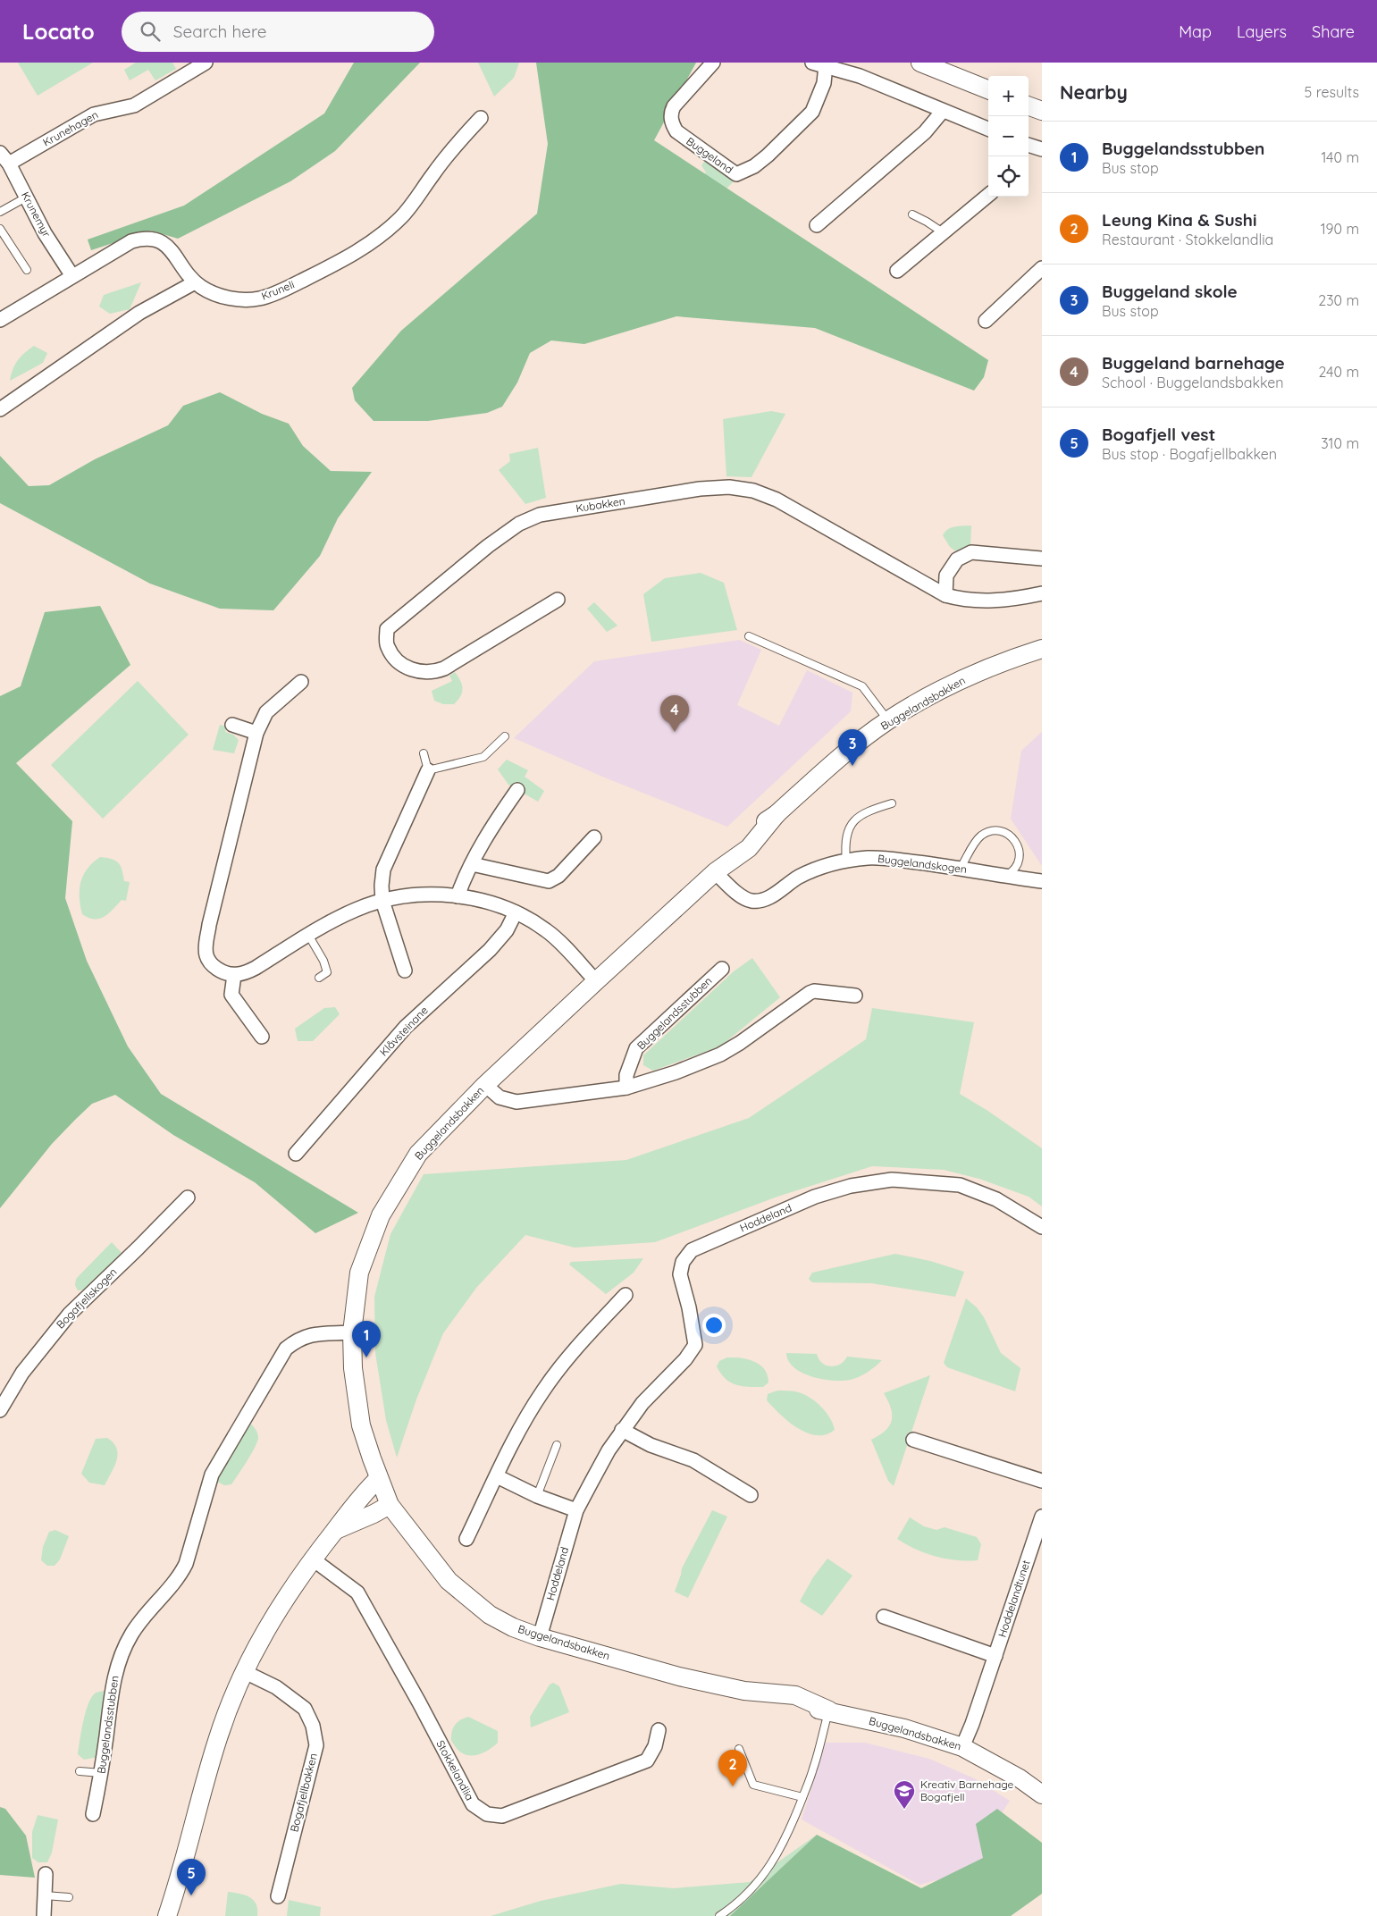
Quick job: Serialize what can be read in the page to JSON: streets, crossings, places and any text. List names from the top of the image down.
{
  "streets": {
    "street": [
      "Krunehagen",
      "Buggeland",
      "Krunemyr",
      "Kruneli",
      "Kubakken",
      "Buggelandsbakken",
      "Buggelandskogen",
      "Buggelandsstubben",
      "Klåvsteinane",
      "Hoddeland",
      "Bogafjellskogen",
      "Hoddelandtunet",
      "Stokkelandlia",
      "Bogafjellbakken"
    ]
  },
  "crossings": [
    ["Krunehagen", "Krunemyr"],
    ["Krunemyr", "Kruneli"],
    ["Buggelandsbakken", "Buggelandskogen"],
    ["Buggelandsbakken", "Buggelandsstubben"],
    ["Buggelandsbakken", "Hoddeland"],
    ["Buggelandsbakken", "Hoddelandtunet"]
  ],
  "places": {
    "school or university": ["Kreativ Barnehage Bogafjell"]
  },
  "page": {
    "header": "Locato",
    "search": "Search here",
    "nav": ["Map", "Layers", "Share"],
    "heading": ["Nearby", "5 results"],
    "map_buttons": ["+", "−"],
    "list": [
      {
        "mark": "1",
        "name": "Buggelandsstubben",
        "note": "Bus stop",
        "value": "140 m"
      },
      {
        "mark": "2",
        "name": "Leung Kina & Sushi",
        "note": "Restaurant · Stokkelandlia",
        "value": "190 m"
      },
      {
        "mark": "3",
        "name": "Buggeland skole",
        "note": "Bus stop",
        "value": "230 m"
      },
      {
        "mark": "4",
        "name": "Buggeland barnehage",
        "note": "School · Buggelandsbakken",
        "value": "240 m"
      },
      {
        "mark": "5",
        "name": "Bogafjell vest",
        "note": "Bus stop · Bogafjellbakken",
        "value": "310 m"
      }
    ],
    "pins": [
      "4",
      "3",
      "1",
      "2",
      "5"
    ]
  }
}
